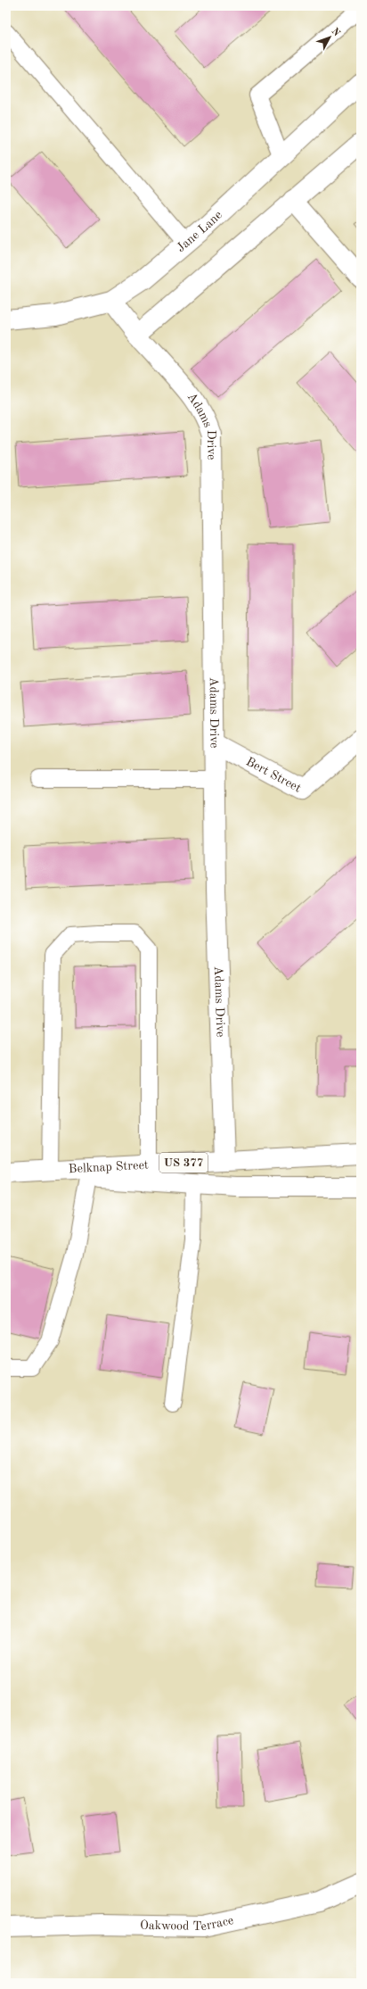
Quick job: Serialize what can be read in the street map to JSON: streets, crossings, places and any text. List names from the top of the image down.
{
  "streets": {
    "street": [
      "Jane Lane",
      "Adams Drive",
      "Bert Street",
      "US 377",
      "Belknap Street",
      "Oakwood Terrace"
    ]
  },
  "crossings": [
    ["Jane Lane", "Adams Drive"],
    ["Adams Drive", "Bert Street"],
    ["Adams Drive", "Belknap Street"]
  ],
  "north": "top right"
}
